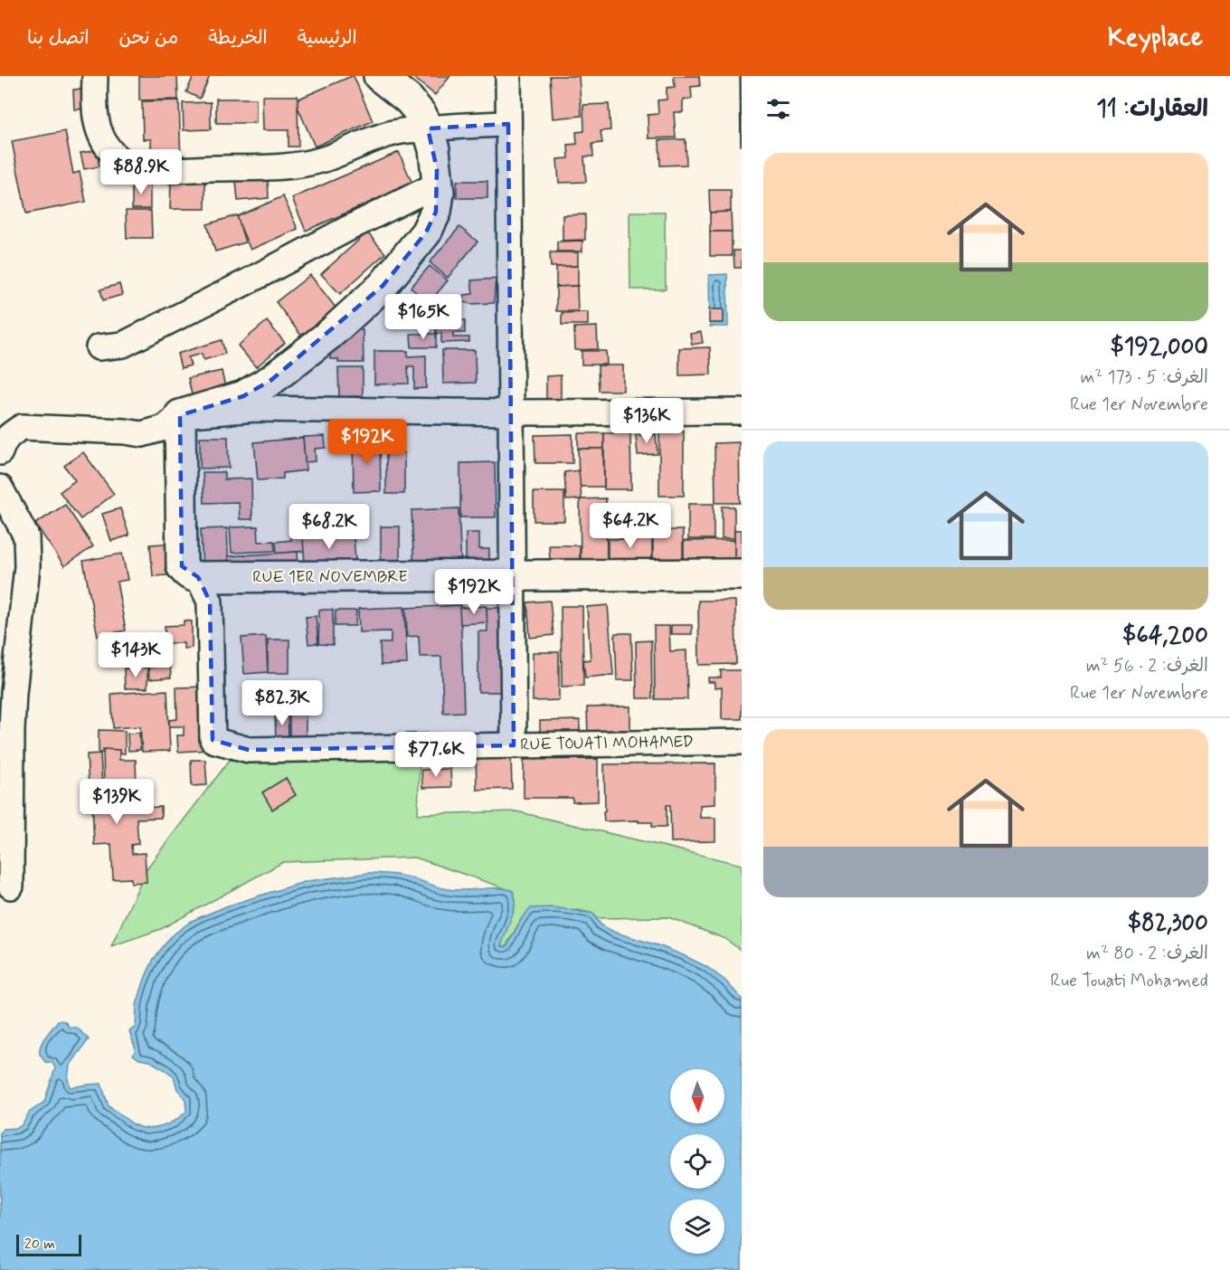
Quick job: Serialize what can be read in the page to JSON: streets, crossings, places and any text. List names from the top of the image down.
{
  "streets": {
    "main road": ["RUE 1ER NOVEMBRE"],
    "street": ["RUE TOUATI MOHAMED"]
  },
  "crossings": [
    ["RUE 1ER NOVEMBRE", "RUE TOUATI MOHAMED"]
  ],
  "scale_bar": "20 m",
  "north": "bottom",
  "page": {
    "header": "Keyplace",
    "nav": [
      "الرئيسية",
      "الخريطة",
      "من نحن",
      "اتصل بنا"
    ],
    "heading": "العقارات: 11",
    "list": [
      {
        "name": "$192,000",
        "note": "الغرف: 5 · 173 m² · Rue 1er Novembre"
      },
      {
        "name": "$64,200",
        "note": "الغرف: 2 · 56 m² · Rue 1er Novembre"
      },
      {
        "name": "$82,300",
        "note": "الغرف: 2 · 80 m² · Rue Touati Mohamed"
      }
    ],
    "price": [
      "$88.9K",
      "$165K",
      "$136K",
      "$192K",
      "$64.2K",
      "$68.2K",
      "$192K",
      "$143K",
      "$82.3K",
      "$77.6K",
      "$139K"
    ],
    "scale": "20 m"
  }
}
